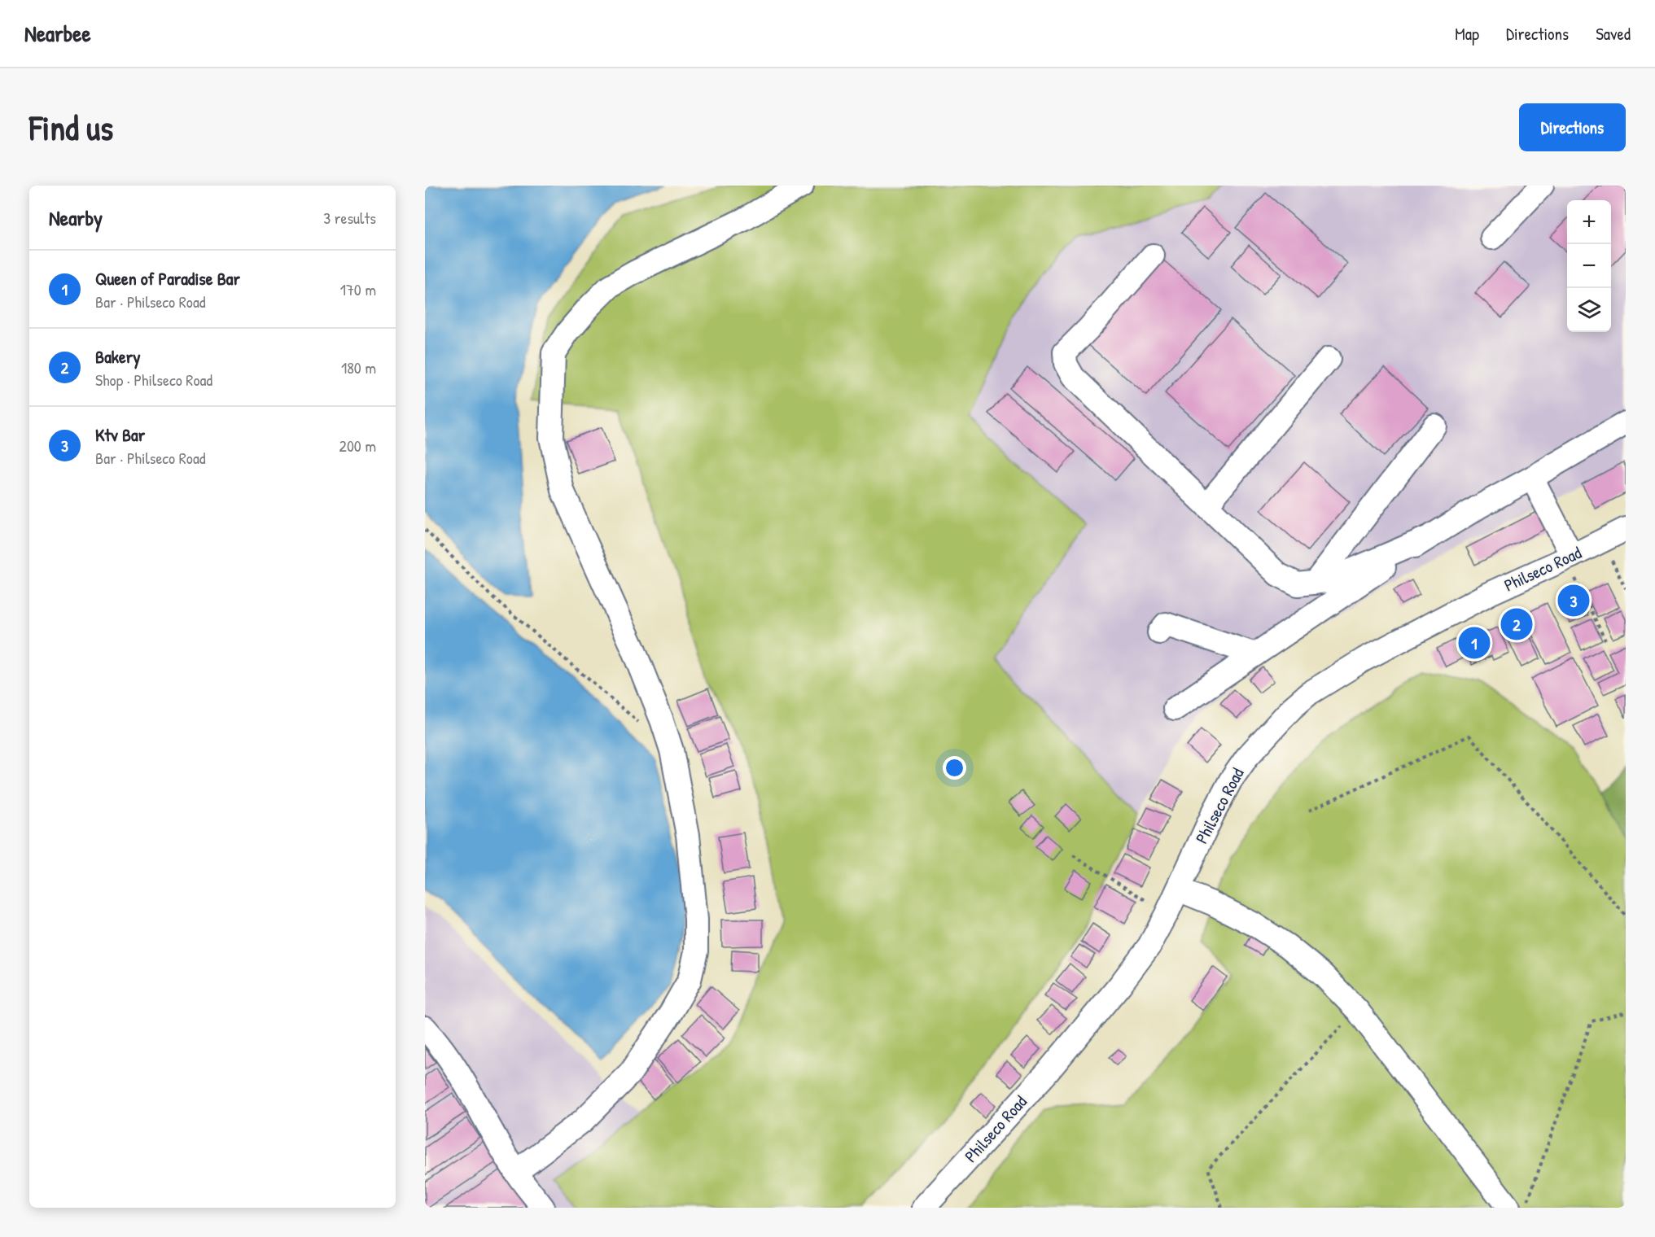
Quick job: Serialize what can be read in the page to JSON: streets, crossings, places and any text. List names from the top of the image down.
{
  "streets": {
    "street": ["Philseco Road"]
  },
  "page": {
    "header": "Nearbee",
    "nav": ["Map", "Directions", "Saved"],
    "buttons": "Directions",
    "title": "Find us",
    "heading": ["Nearby", "3 results"],
    "map_buttons": ["+", "−"],
    "list": [
      {
        "mark": "1",
        "name": "Queen of Paradise Bar",
        "note": "Bar · Philseco Road",
        "value": "170 m"
      },
      {
        "mark": "2",
        "name": "Bakery",
        "note": "Shop · Philseco Road",
        "value": "180 m"
      },
      {
        "mark": "3",
        "name": "Ktv Bar",
        "note": "Bar · Philseco Road",
        "value": "200 m"
      }
    ],
    "pins": ["3", "2", "1"]
  }
}
